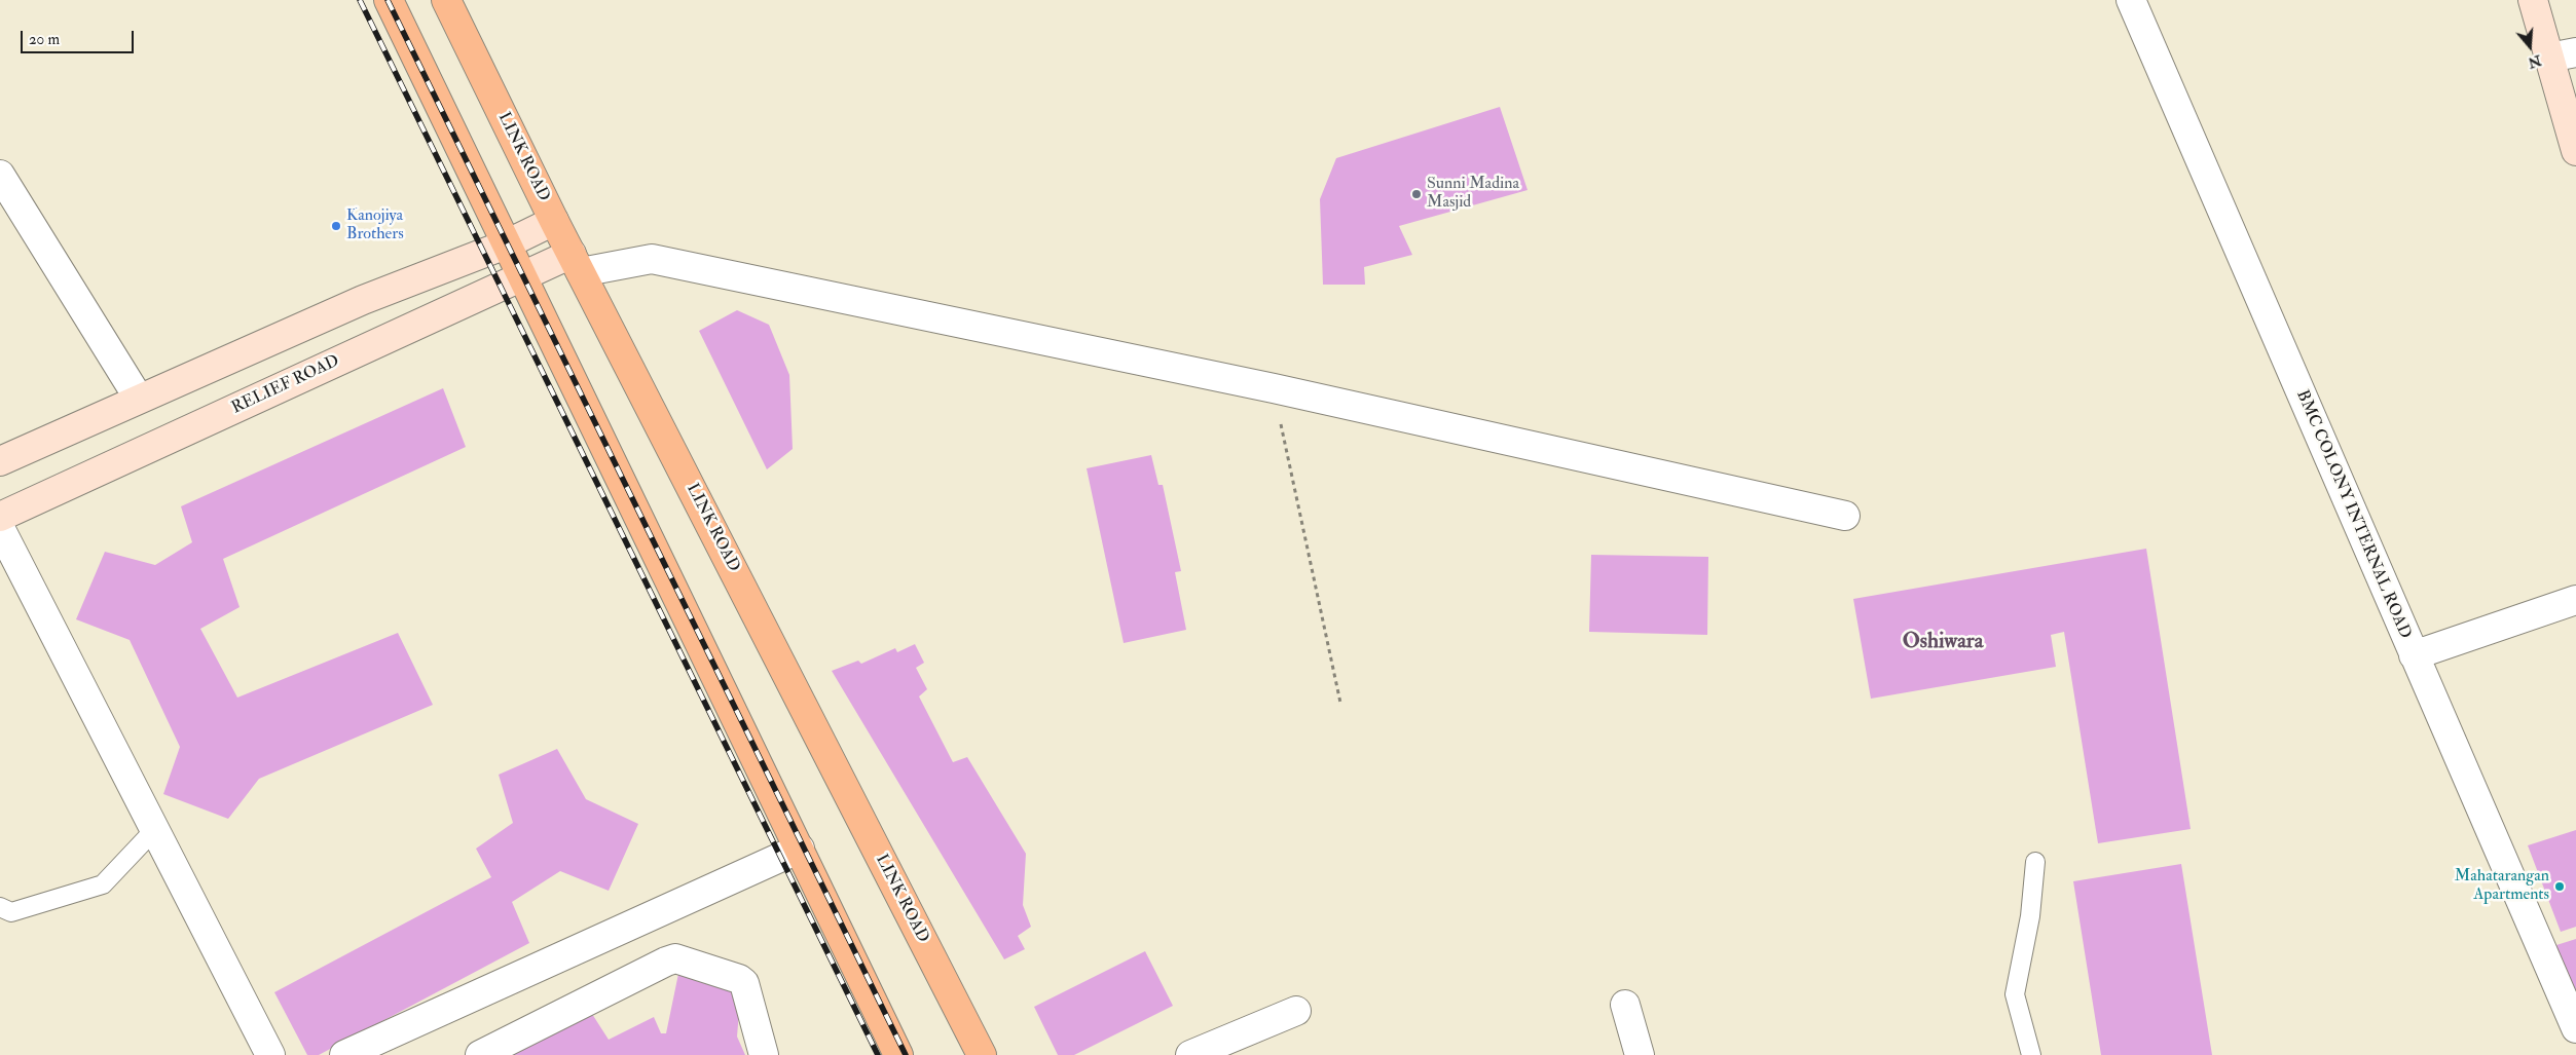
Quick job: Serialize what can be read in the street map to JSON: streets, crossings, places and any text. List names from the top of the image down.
{
  "streets": {
    "main road": ["LINK ROAD"],
    "street": ["RELIEF ROAD", "BMC COLONY INTERNAL ROAD"]
  },
  "crossings": [
    ["LINK ROAD", "RELIEF ROAD"]
  ],
  "districts": ["Oshiwara"],
  "places": ["Sunni Madina Masjid", "Kanojiya Brothers", "Mahatarangan Apartments"],
  "scale_bar": "20 m",
  "north": "bottom"
}
